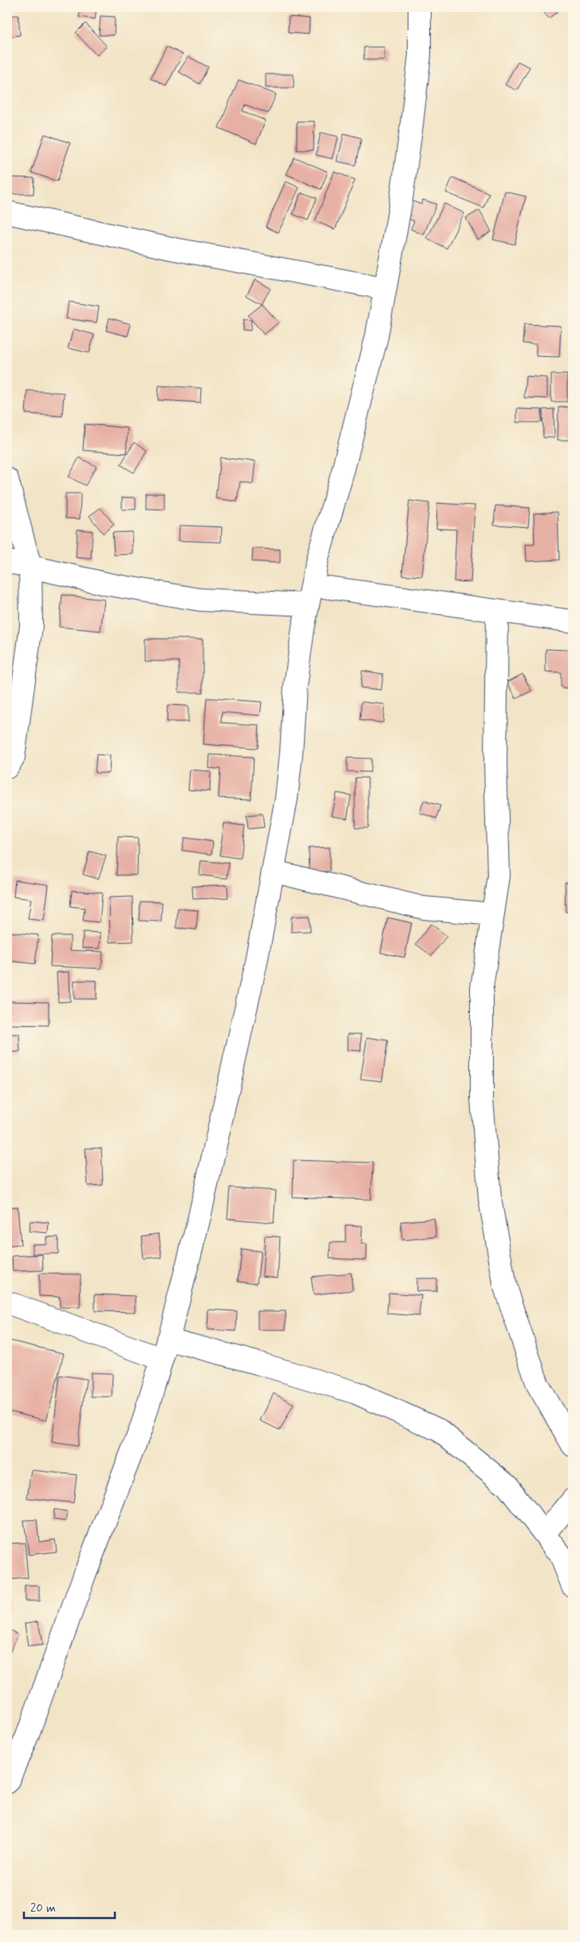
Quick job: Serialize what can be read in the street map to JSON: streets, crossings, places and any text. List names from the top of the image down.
{
  "scale_bar": "20 m"
}
